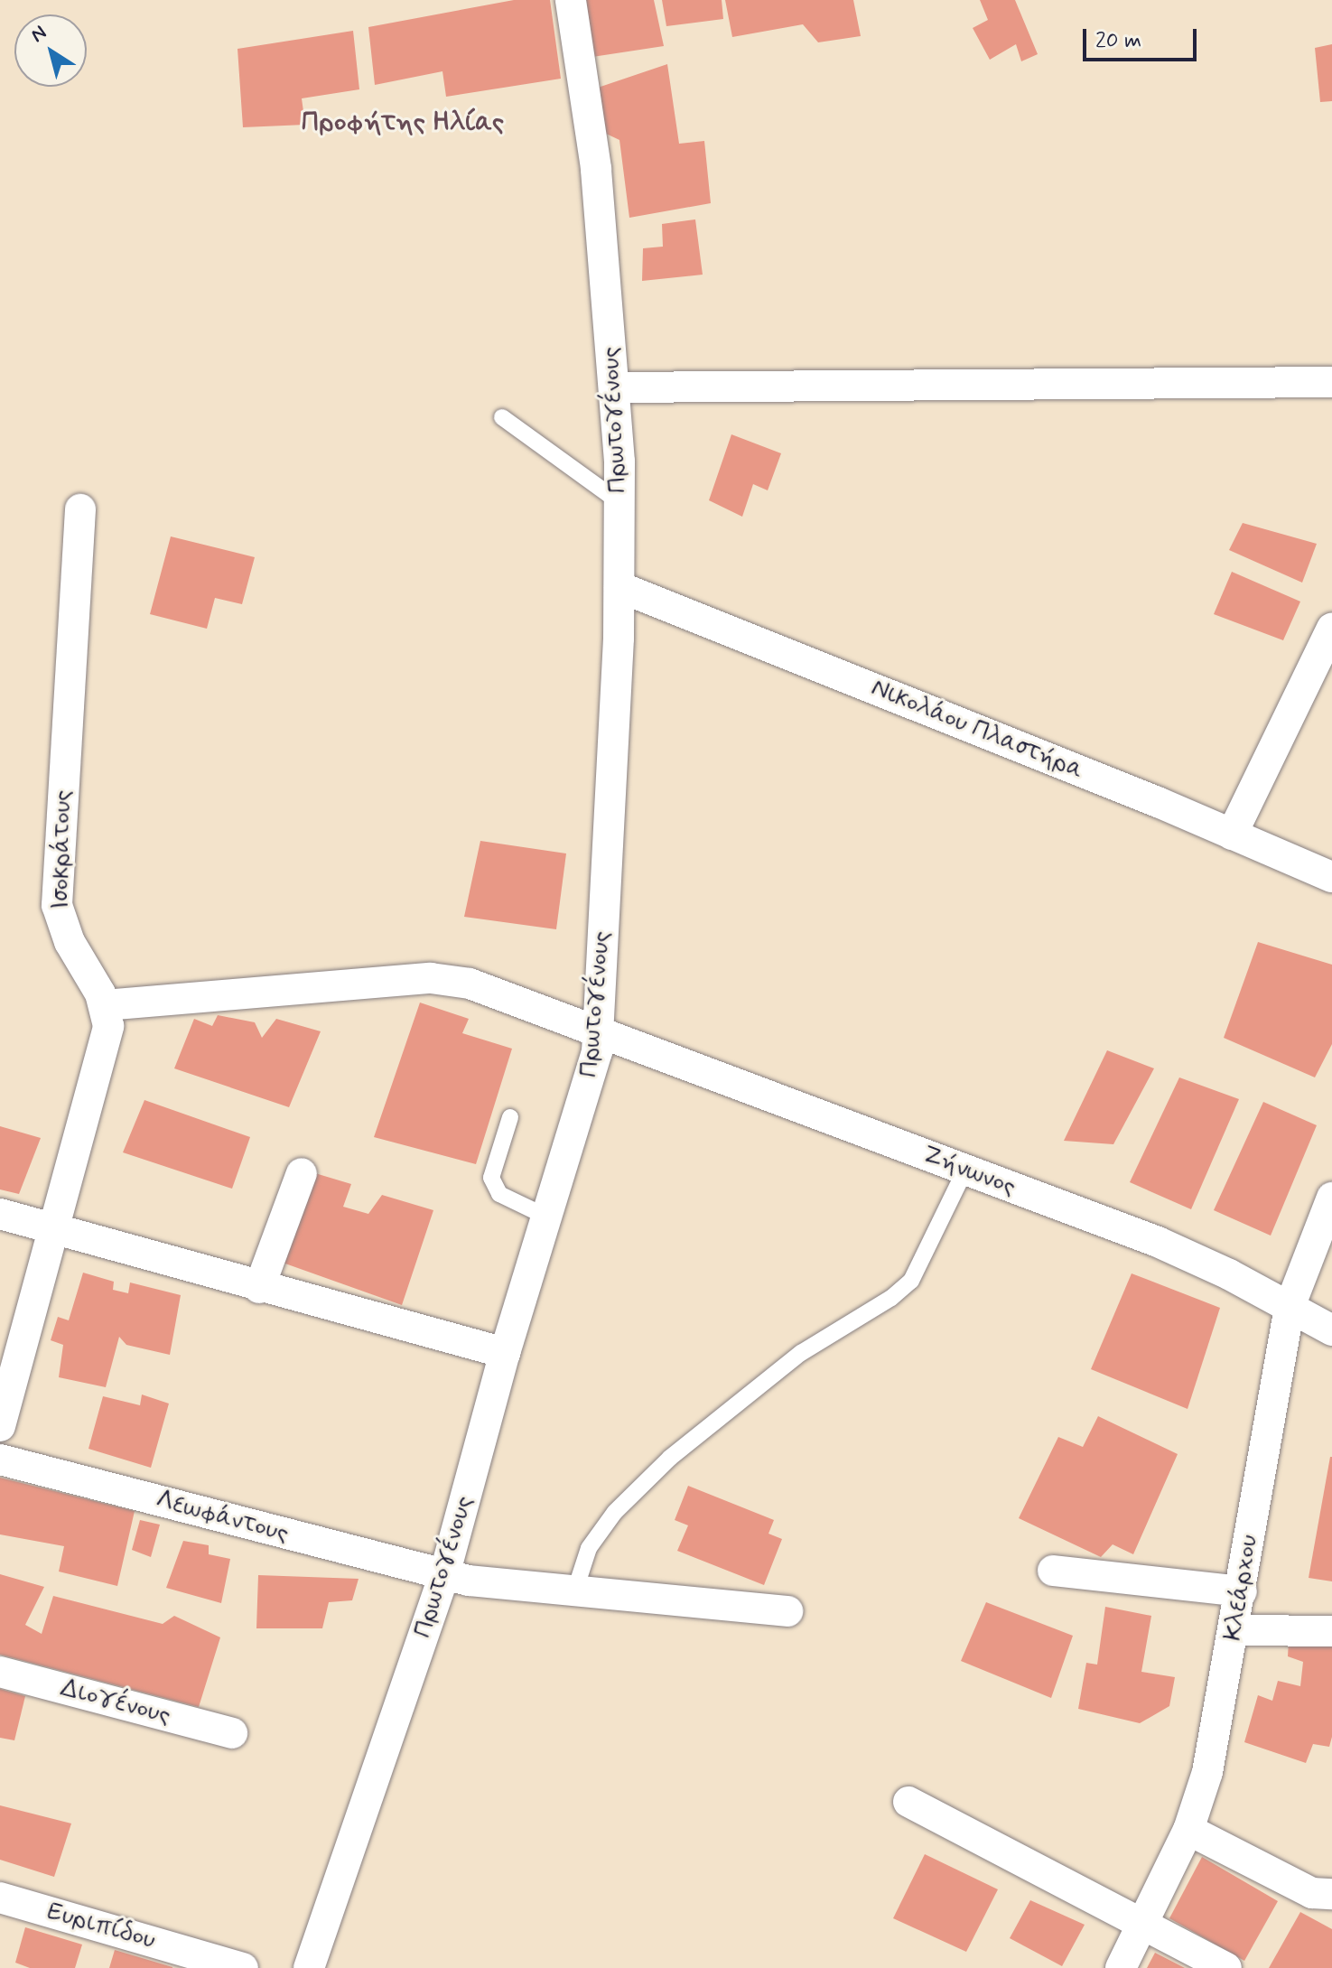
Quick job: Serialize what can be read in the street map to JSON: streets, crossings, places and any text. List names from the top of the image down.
{
  "streets": {
    "street": [
      "Πρωτογένους",
      "Νικολάου Πλαστήρα",
      "Ισοκράτους",
      "Ζήνωνος",
      "Λεωφάντους",
      "Κλεάρχου",
      "Διογένους",
      "Ευριπίδου"
    ]
  },
  "crossings": [
    ["Πρωτογένους", "Νικολάου Πλαστήρα"],
    ["Πρωτογένους", "Ζήνωνος"],
    ["Πρωτογένους", "Λεωφάντους"],
    ["Ισοκράτους", "Ζήνωνος"],
    ["Ζήνωνος", "Κλεάρχου"]
  ],
  "districts": ["Προφήτης Ηλίας"],
  "scale_bar": "20 m",
  "north": "top left"
}
